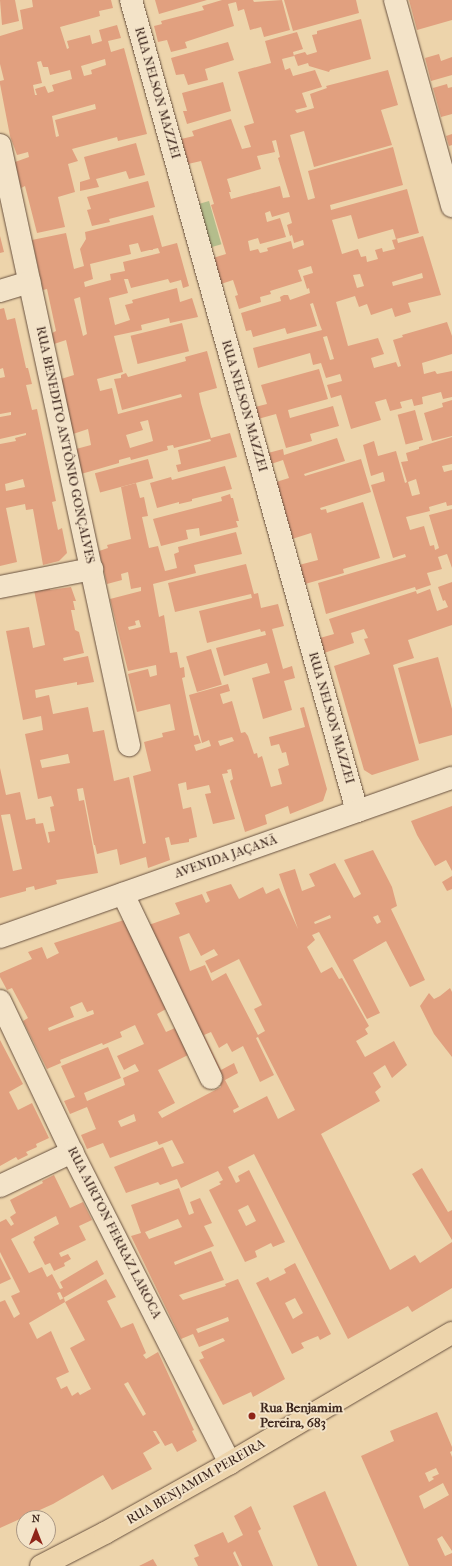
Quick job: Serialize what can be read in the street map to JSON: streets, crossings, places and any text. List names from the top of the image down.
{
  "streets": {
    "main road": ["RUA BENJAMIM PEREIRA"],
    "street": [
      "RUA NELSON MAZZEI",
      "RUA BENEDITO ANTÔNIO GONÇALVES",
      "AVENIDA JAÇANÃ",
      "RUA AIRTON FERRAZ LAROCA"
    ]
  },
  "crossings": [
    ["RUA NELSON MAZZEI", "AVENIDA JAÇANÃ"],
    ["RUA AIRTON FERRAZ LAROCA", "RUA BENJAMIM PEREIRA"]
  ],
  "places": ["Rua Benjamim Pereira, 683"],
  "north": "top"
}
